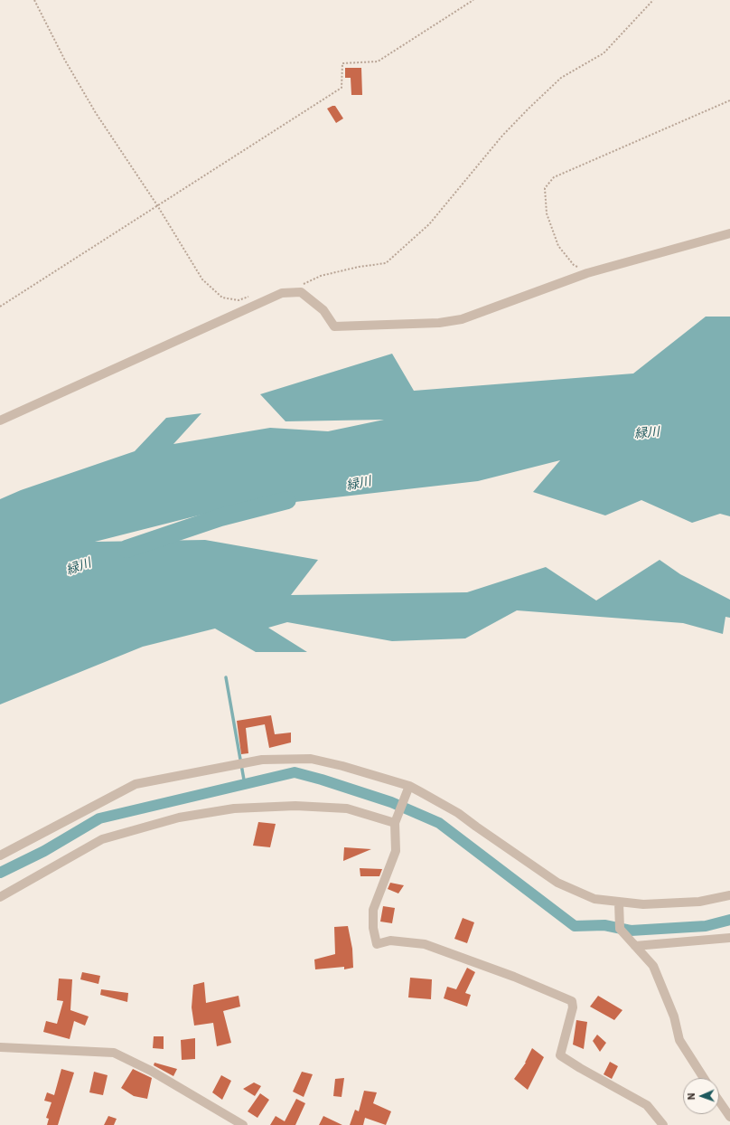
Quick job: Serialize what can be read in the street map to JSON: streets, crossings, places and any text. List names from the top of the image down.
{
  "water": ["緑川"],
  "north": "left"
}
